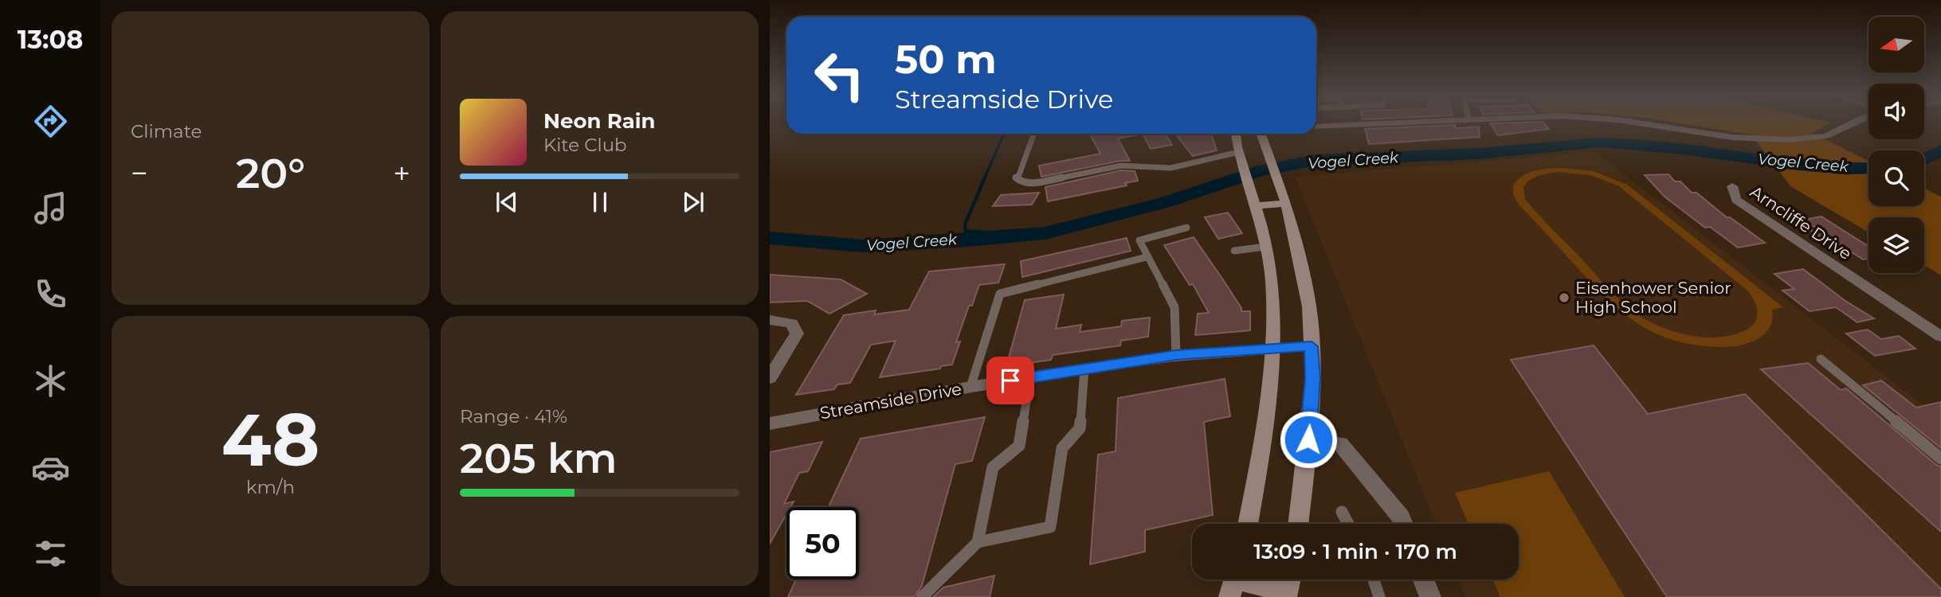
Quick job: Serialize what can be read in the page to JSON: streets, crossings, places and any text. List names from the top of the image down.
{
  "streets": {
    "street": ["Arncliffe Drive", "Streamside Drive"]
  },
  "water": ["Vogel Creek"],
  "places": ["Eisenhower Senior High School"],
  "north": "left",
  "page": {
    "tabs": "13:08",
    "tile": [
      "Climate",
      ["48", "km/h"],
      ["Range · 41%", "205 km"]
    ],
    "turn": ["50 m", "Streamside Drive"],
    "song": ["Neon Rain", "Kite Club"],
    "heat": ["−", "20°", "+"],
    "limit": "50",
    "trip": "13:09 · 1 min · 170 m"
  }
}
